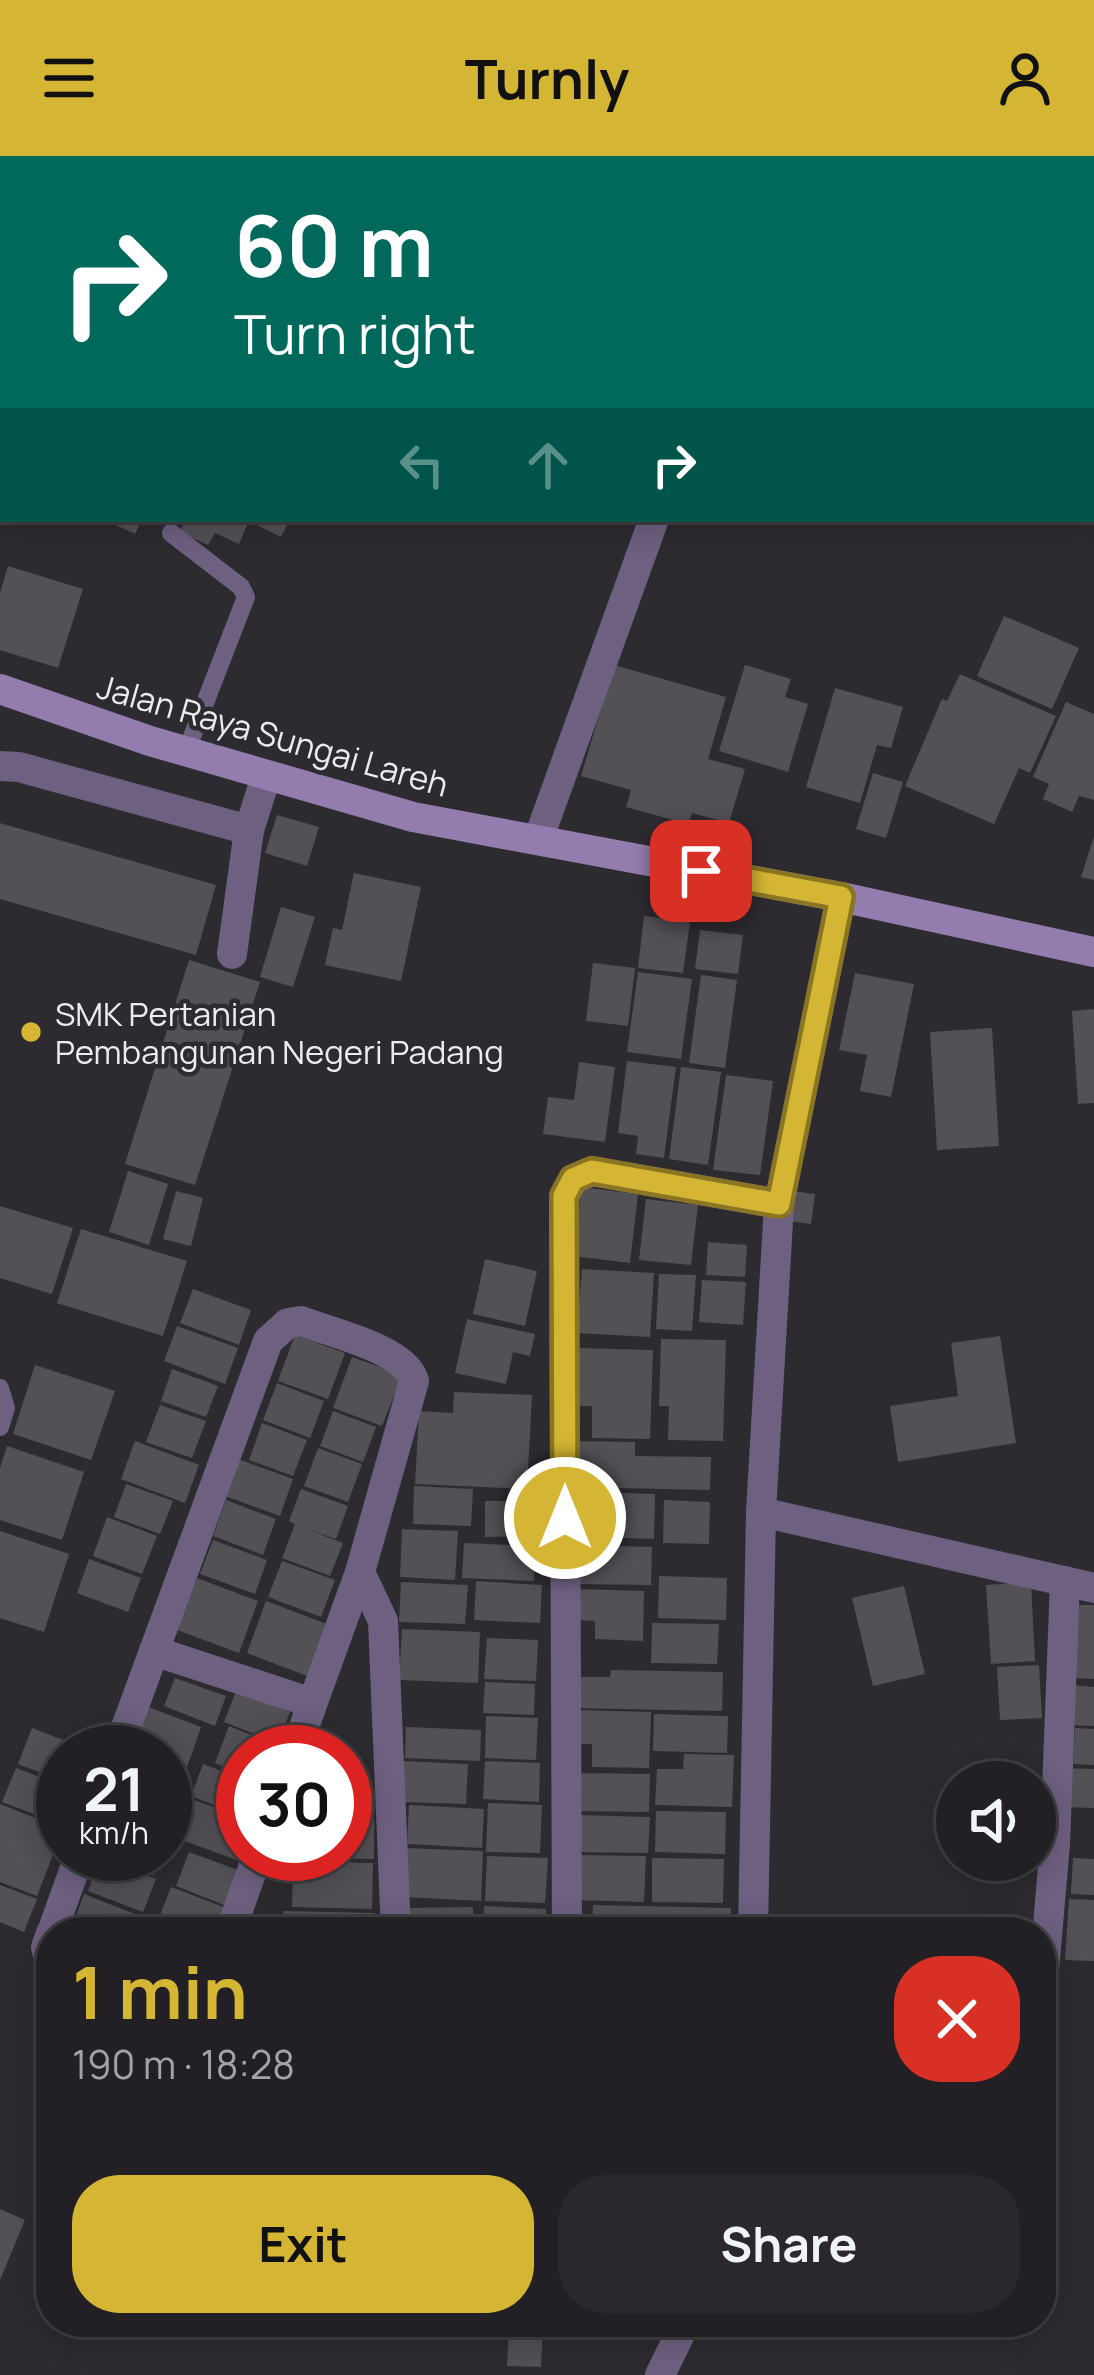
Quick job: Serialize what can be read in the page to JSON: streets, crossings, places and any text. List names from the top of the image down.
{
  "streets": {
    "street": ["Jalan Raya Sungai Lareh"]
  },
  "places": ["SMK Pertanian Pembangunan Negeri Padang"],
  "page": {
    "header": "Turnly",
    "turn": ["60 m", "Turn right"],
    "speed": "21 km/h",
    "limit": "30",
    "heading": ["1 min", "190 m · 18:28"],
    "buttons": ["Exit", "Share"]
  }
}
